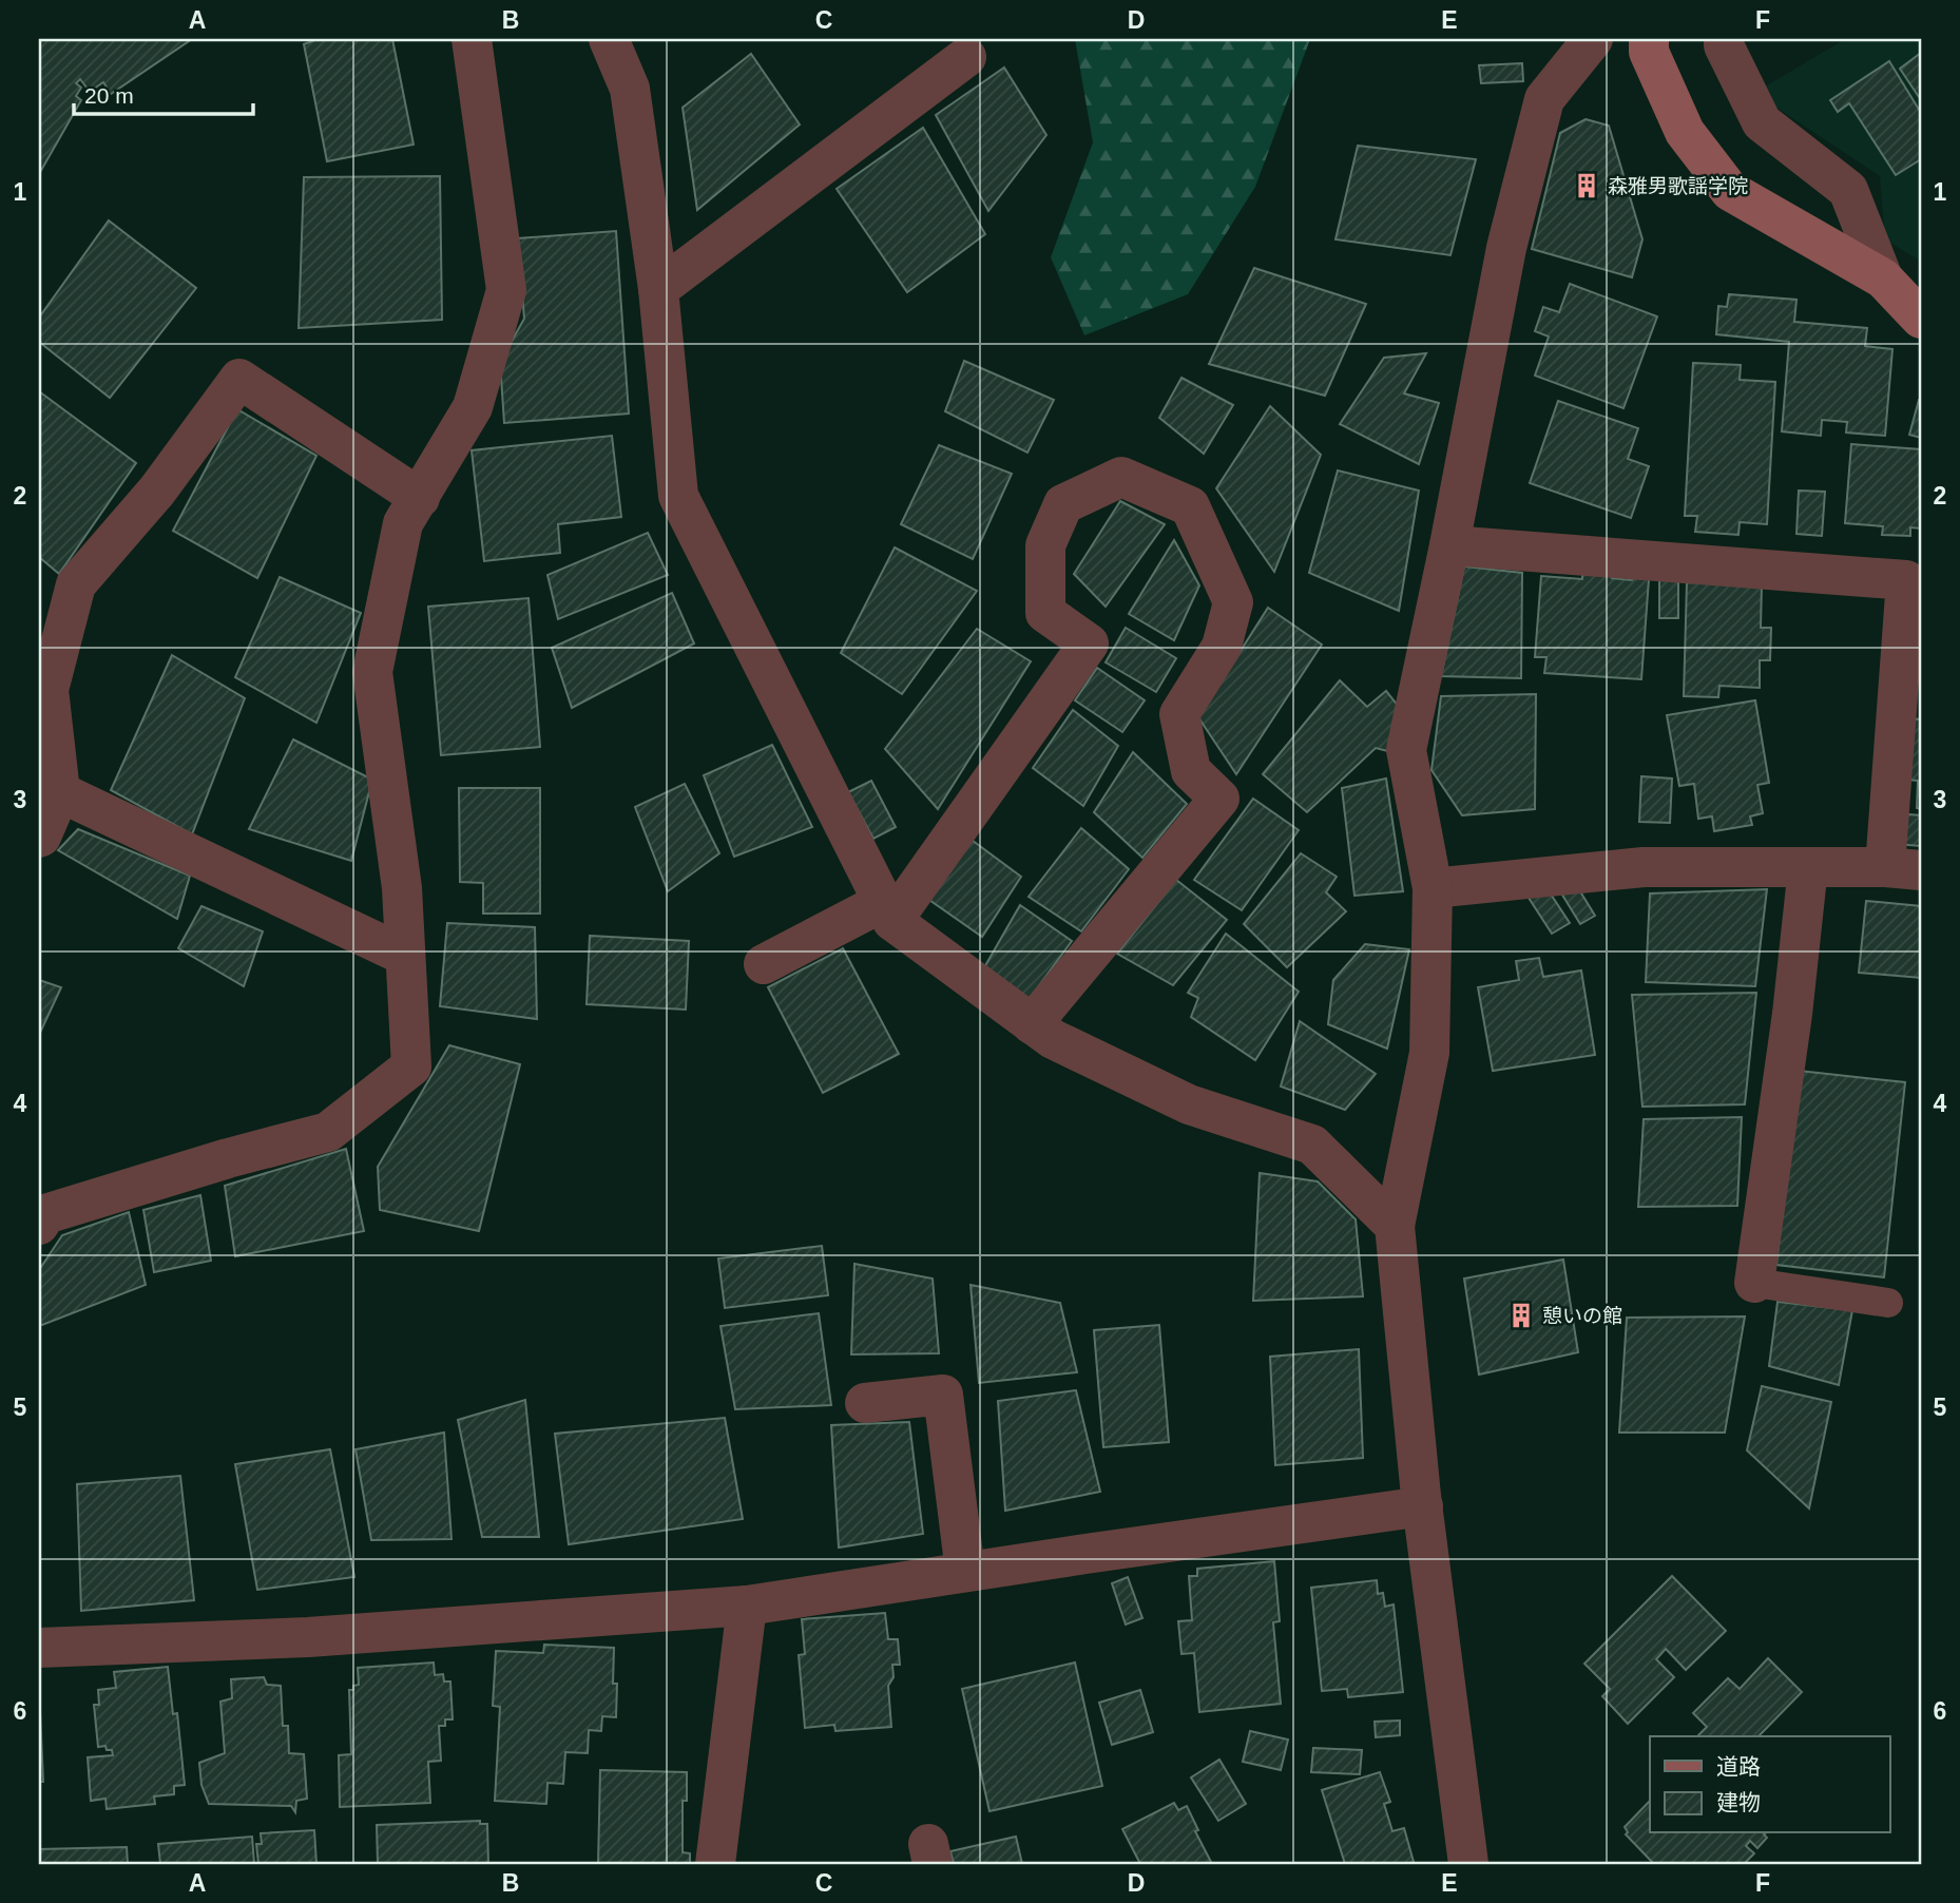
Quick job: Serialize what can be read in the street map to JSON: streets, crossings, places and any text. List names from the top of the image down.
{
  "places": {
    "building": ["森雅男歌謡学院", "憩いの館"]
  },
  "legend": ["道路", "建物"],
  "scale_bar": "20 m",
  "grid": {
    "columns": [
      "A",
      "B",
      "C",
      "D",
      "E",
      "F"
    ],
    "rows": [
      "1",
      "2",
      "3",
      "4",
      "5",
      "6"
    ]
  }
}
